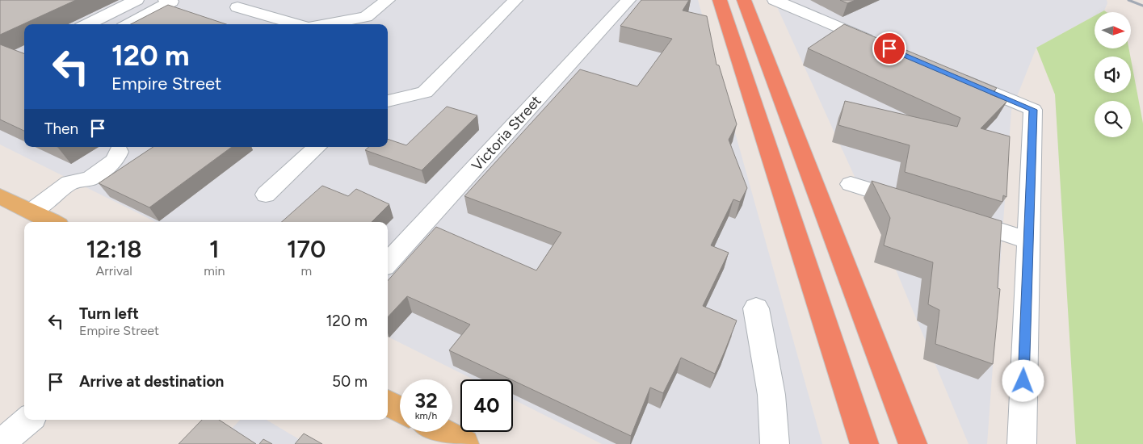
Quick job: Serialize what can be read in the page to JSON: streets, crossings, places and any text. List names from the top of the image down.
{
  "streets": {
    "street": ["Victoria Street"]
  },
  "north": "right",
  "page": {
    "turn": ["120 m", "Empire Street"],
    "then": "Then",
    "eta": [
      "12:18",
      "Arrival",
      "1",
      "min",
      "170",
      "m"
    ],
    "list": [
      {
        "name": "Turn left",
        "note": "Empire Street",
        "value": "120 m"
      },
      {
        "name": "Arrive at destination",
        "value": "50 m"
      }
    ],
    "speed": "32 km/h",
    "limit": "40"
  }
}
